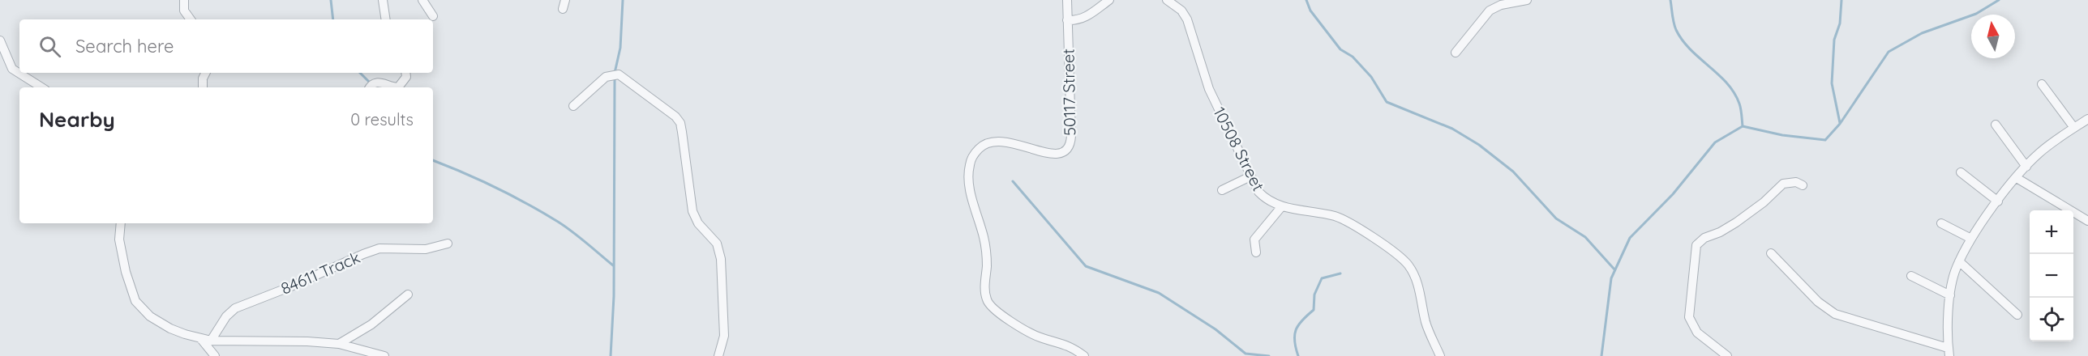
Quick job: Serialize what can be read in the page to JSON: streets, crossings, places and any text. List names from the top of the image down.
{
  "streets": {
    "street": ["50117 Street", "10508 Street", "84611 Track"]
  },
  "north": "top",
  "page": {
    "search": "Search here",
    "heading": ["Nearby", "0 results"],
    "map_buttons": ["+", "−"]
  }
}
